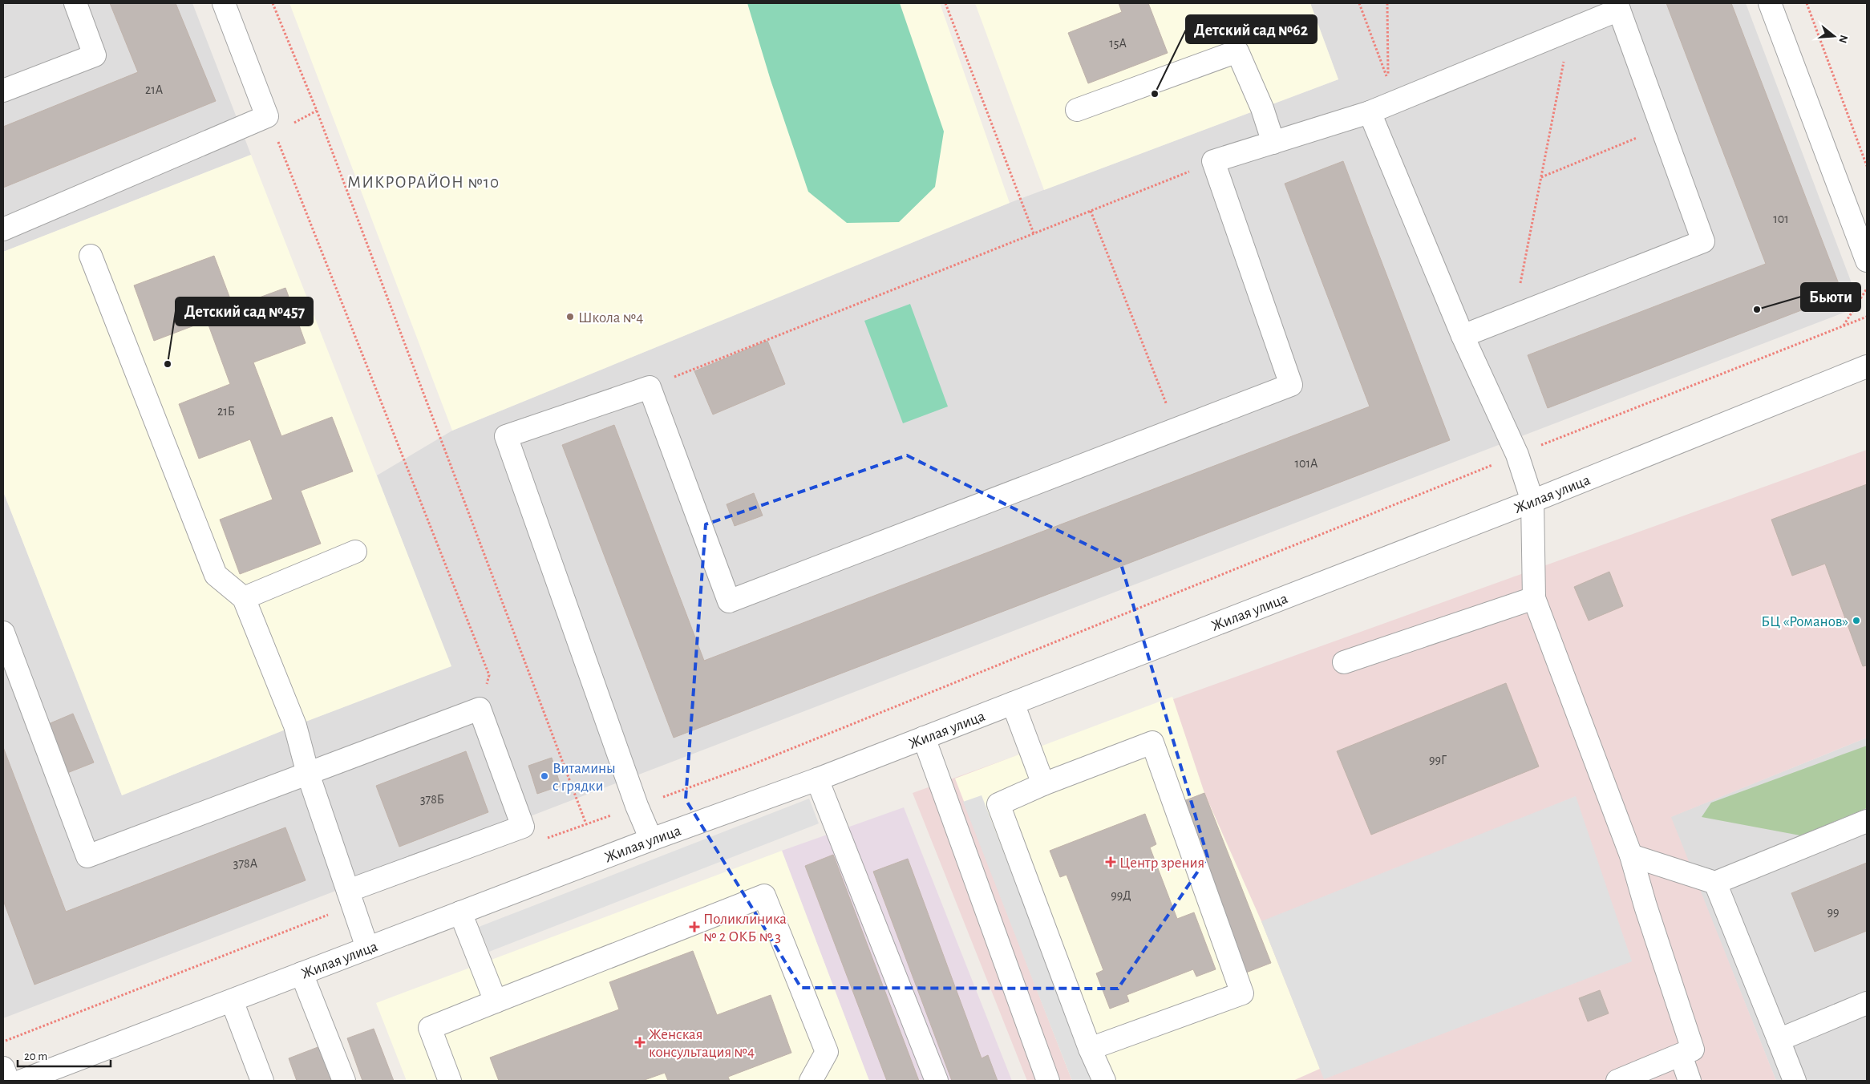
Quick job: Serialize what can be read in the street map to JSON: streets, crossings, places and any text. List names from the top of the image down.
{
  "streets": {
    "street": ["Жилая улица"]
  },
  "districts": ["МИКРОРАЙОН №10"],
  "places": {
    "other": [
      "Детский сад №62",
      "Бьюти",
      "Школа №4",
      "Детский сад №457",
      "БЦ «Романов»",
      "Витамины с грядки"
    ],
    "health": ["Центр зрения", "Поликлиника № 2 ОКБ № 3", "Женская консультация №4"]
  },
  "house_numbers": [
    "15А",
    "21А",
    "101",
    "21Б",
    "101А",
    "99Г",
    "378Б",
    "378А",
    "99Д",
    "99"
  ],
  "scale_bar": "20 m",
  "north": "right"
}
